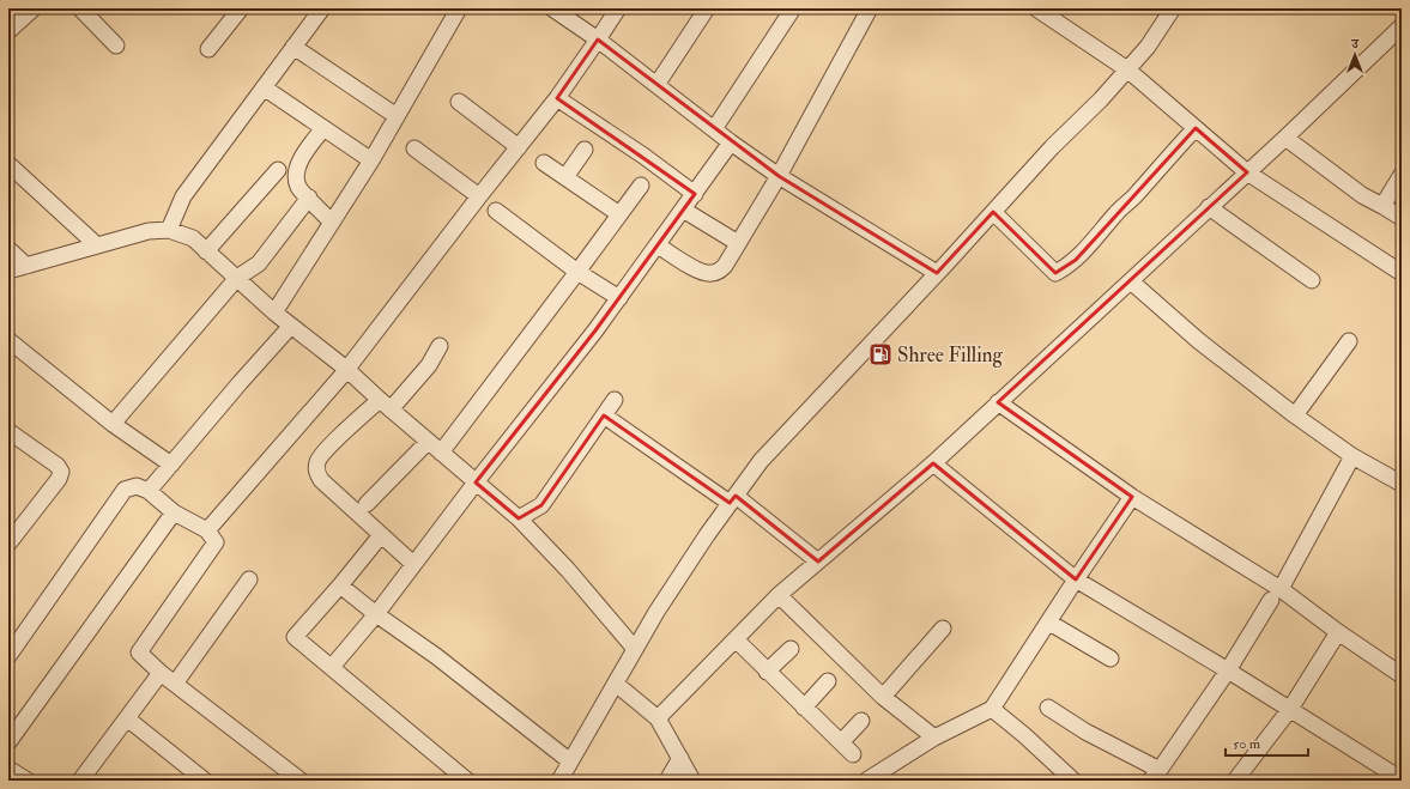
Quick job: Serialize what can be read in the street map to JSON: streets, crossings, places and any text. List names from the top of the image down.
{
  "places": {
    "fuel station": ["Shree Filling"]
  },
  "scale_bar": "50 m",
  "north": "top"
}
